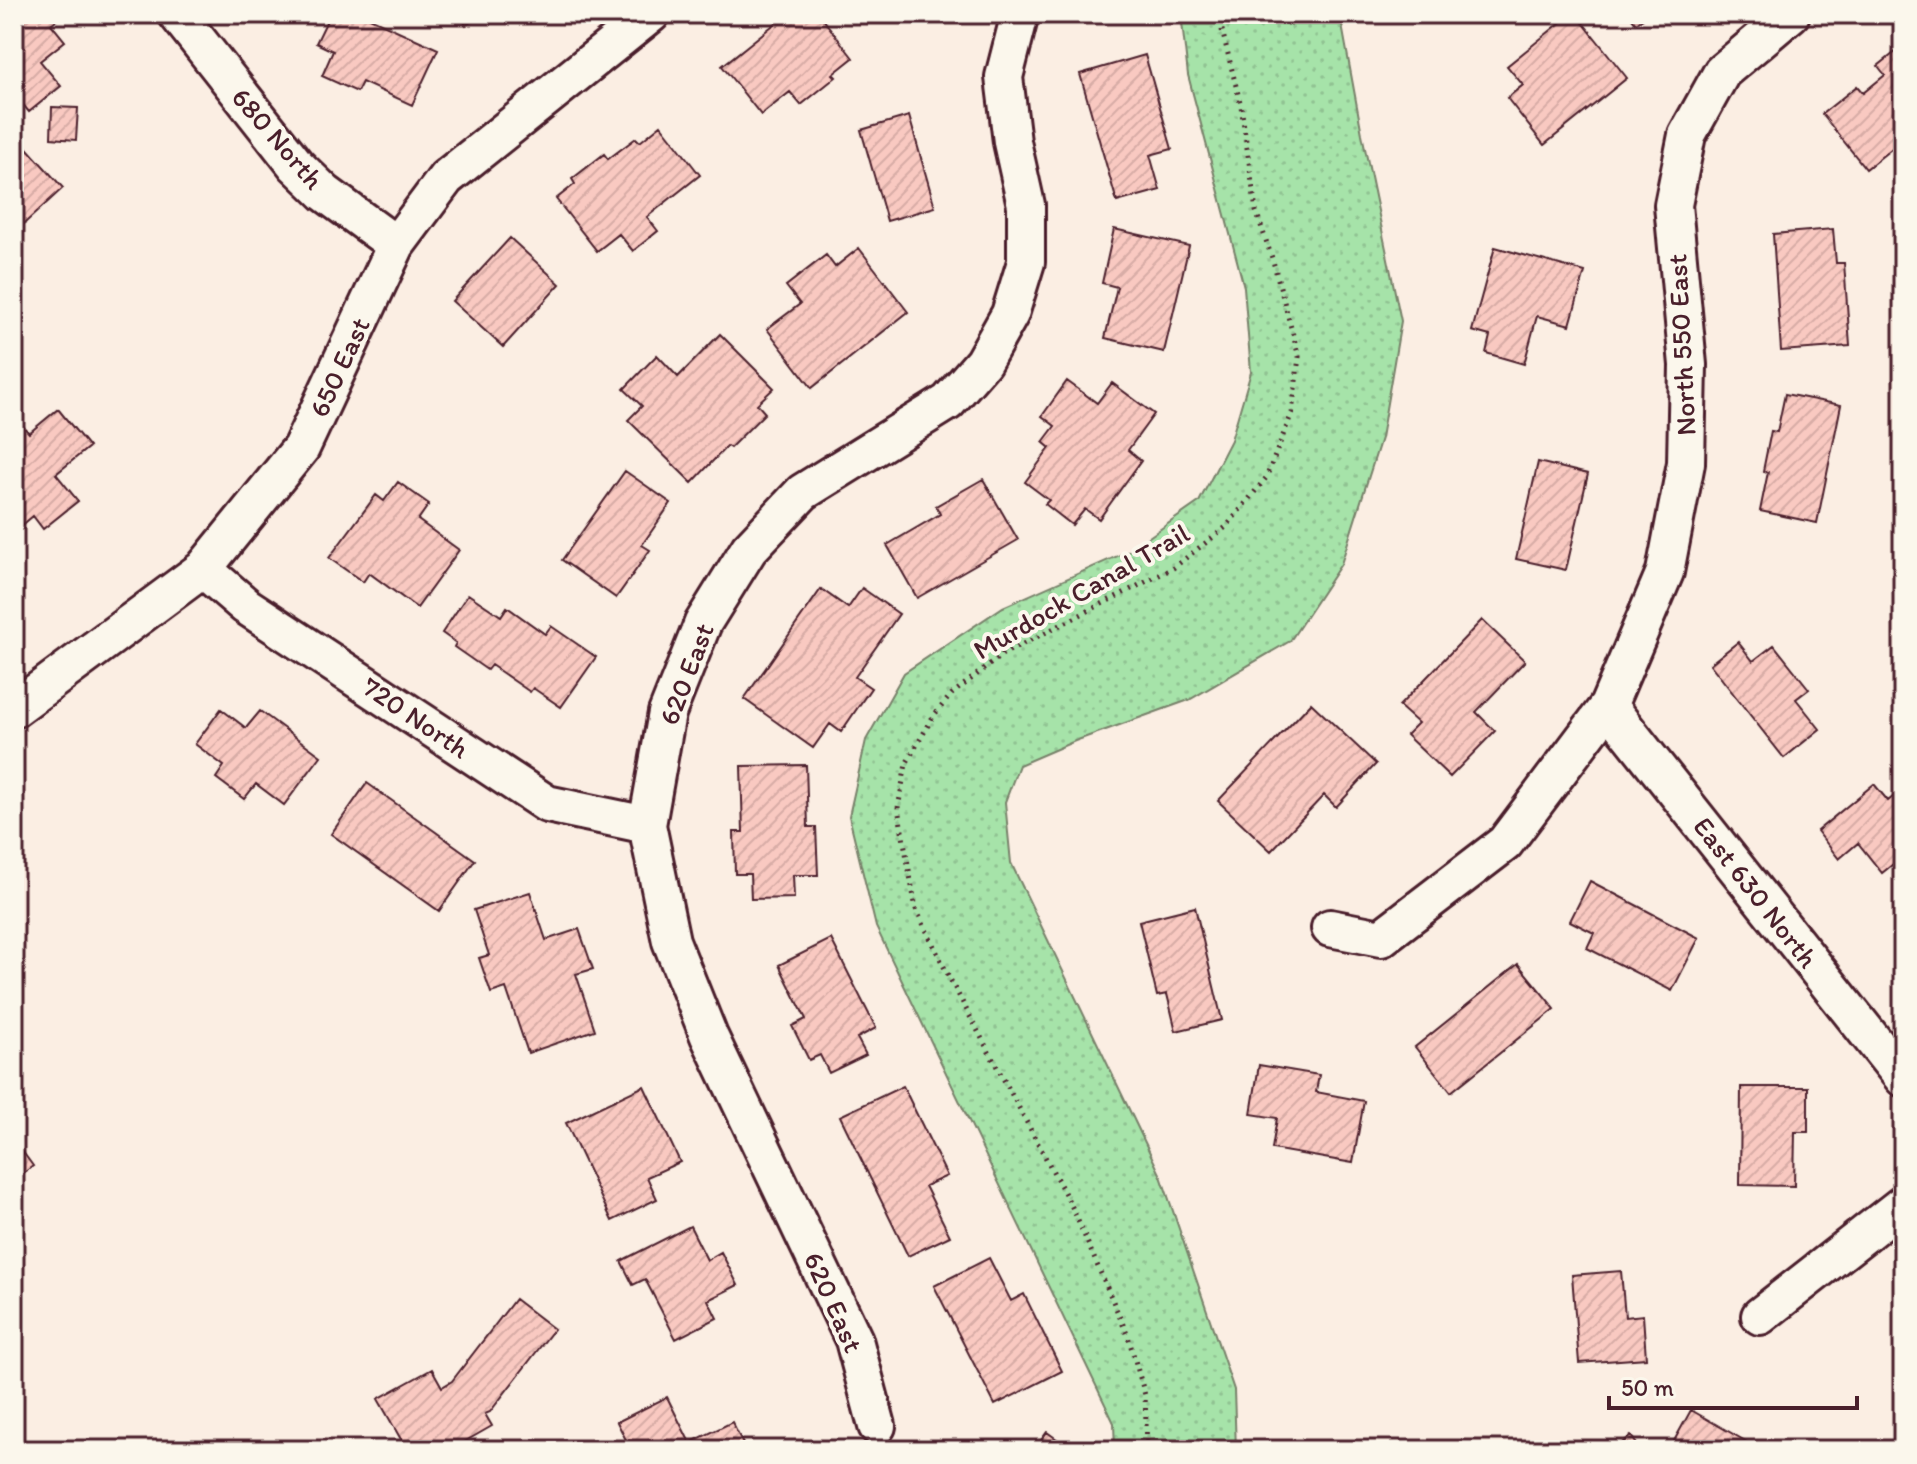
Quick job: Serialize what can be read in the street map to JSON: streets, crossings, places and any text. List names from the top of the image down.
{
  "streets": {
    "street": [
      "680 North",
      "North 550 East",
      "650 East",
      "620 East",
      "720 North",
      "East 630 North"
    ],
    "path": ["Murdock Canal Trail"]
  },
  "crossings": [
    ["680 North", "650 East"],
    ["North 550 East", "East 630 North"],
    ["650 East", "720 North"],
    ["620 East", "720 North"]
  ],
  "scale_bar": "50 m"
}
